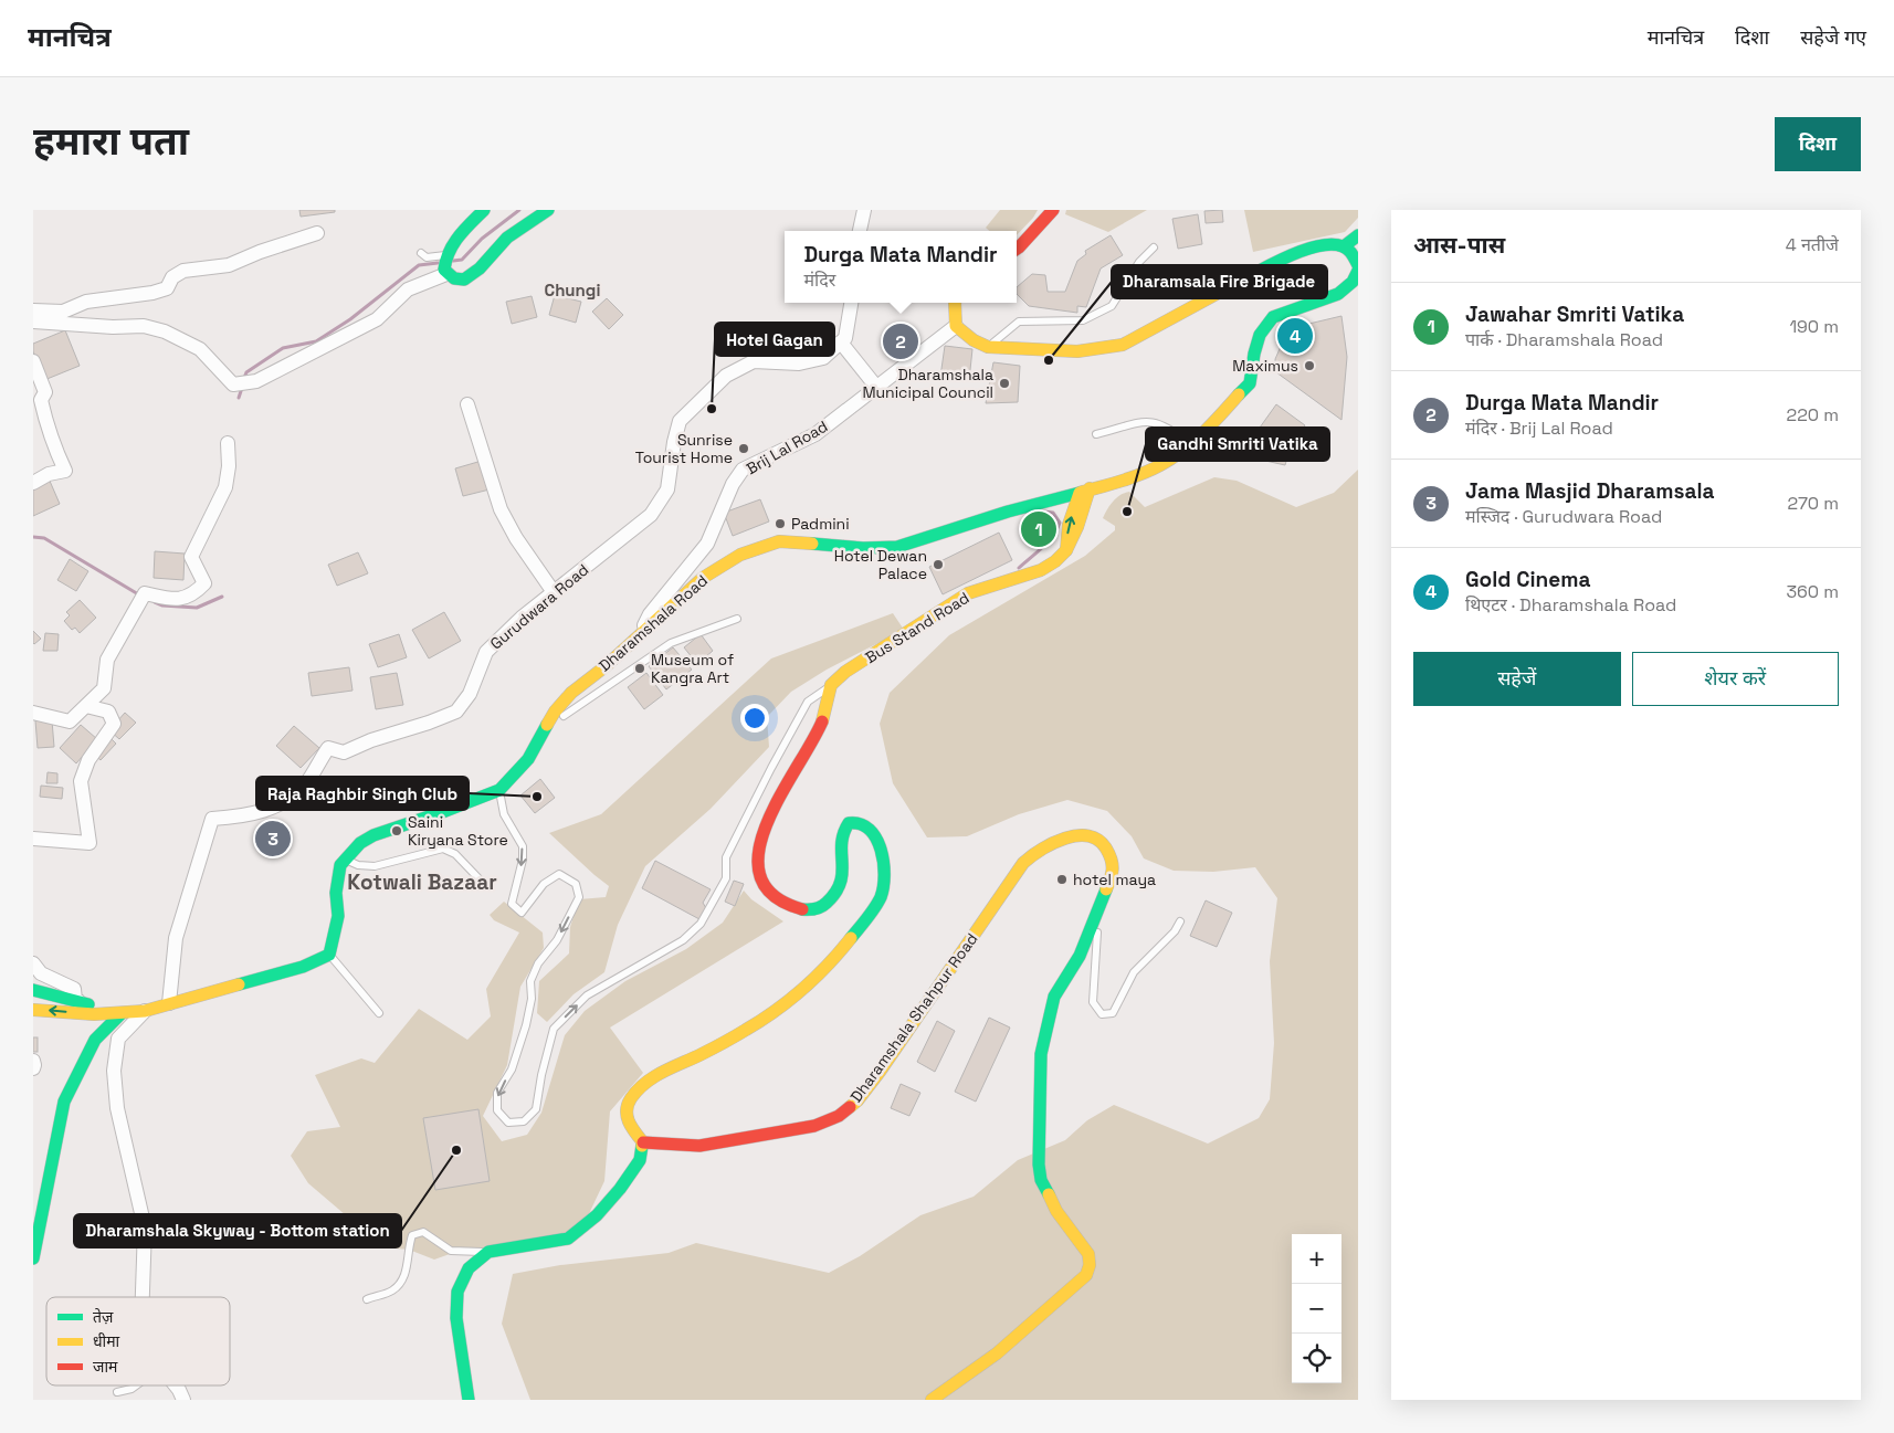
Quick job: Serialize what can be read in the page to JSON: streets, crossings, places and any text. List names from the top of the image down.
{
  "streets": {
    "main road": ["Dharamshala Road", "Bus Stand Road", "Dharamshala Shahpur Road"],
    "street": ["Brij Lal Road", "Gurudwara Road"]
  },
  "crossings": [
    ["Brij Lal Road", "Dharamshala Road"],
    ["Dharamshala Road", "Bus Stand Road"]
  ],
  "districts": ["Chungi", "Kotwali Bazaar"],
  "places": [
    "Dharamsala Fire Brigade",
    "Maximus",
    "Dharamshala Municipal Council",
    "Hotel Gagan",
    "Sunrise Tourist Home",
    "Gandhi Smriti Vatika",
    "Padmini",
    "Hotel Dewan Palace",
    "Museum of Kangra Art",
    "Raja Raghbir Singh Club",
    "Saini Kiryana Store",
    "hotel maya",
    "Dharamshala Skyway - Bottom station"
  ],
  "legend": ["तेज़", "धीमा", "जाम"],
  "page": {
    "header": "मानचित्र",
    "nav": ["मानचित्र", "दिशा", "सहेजे गए"],
    "title": "हमारा पता",
    "buttons": [
      "दिशा",
      ["सहेजें", "शेयर करें"]
    ],
    "heading": ["आस-पास", "4 नतीजे"],
    "popup": ["Durga Mata Mandir", "मंदिर"],
    "list": [
      {
        "mark": "1",
        "name": "Jawahar Smriti Vatika",
        "note": "पार्क · Dharamshala Road",
        "value": "190 m"
      },
      {
        "mark": "2",
        "name": "Durga Mata Mandir",
        "note": "मंदिर · Brij Lal Road",
        "value": "220 m"
      },
      {
        "mark": "3",
        "name": "Jama Masjid Dharamsala",
        "note": "मस्जिद · Gurudwara Road",
        "value": "270 m"
      },
      {
        "mark": "4",
        "name": "Gold Cinema",
        "note": "थिएटर · Dharamshala Road",
        "value": "360 m"
      }
    ],
    "pins": [
      "4",
      "2",
      "1",
      "3"
    ],
    "map_buttons": ["+", "−"]
  }
}
